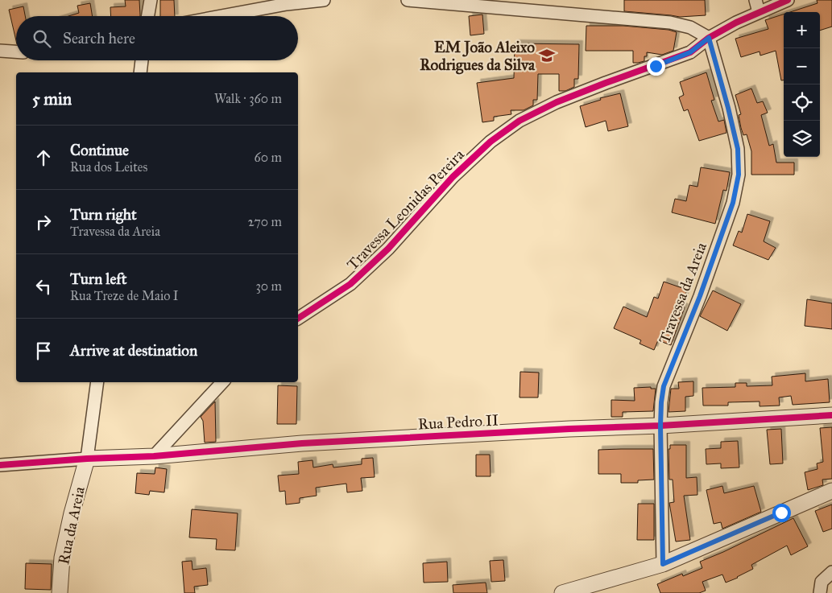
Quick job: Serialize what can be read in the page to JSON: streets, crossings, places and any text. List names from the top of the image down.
{
  "streets": {
    "street": [
      "Travessa Leonidas Pereira",
      "Travessa da Areia",
      "Rua Pedro II",
      "Rua da Areia"
    ]
  },
  "crossings": [
    ["Travessa Leonidas Pereira", "Travessa da Areia"],
    ["Travessa da Areia", "Rua Pedro II"],
    ["Rua Pedro II", "Rua da Areia"]
  ],
  "places": {
    "school or university": ["EM João Aleixo Rodrigues da Silva"]
  },
  "page": {
    "map_buttons": ["+", "−"],
    "search": "Search here",
    "heading": ["5 min", "Walk · 360 m"],
    "list": [
      ["Continue", "Rua dos Leites", "60 m"],
      ["Turn right", "Travessa da Areia", "270 m"],
      ["Turn left", "Rua Treze de Maio I", "30 m"],
      "Arrive at destination"
    ]
  }
}
